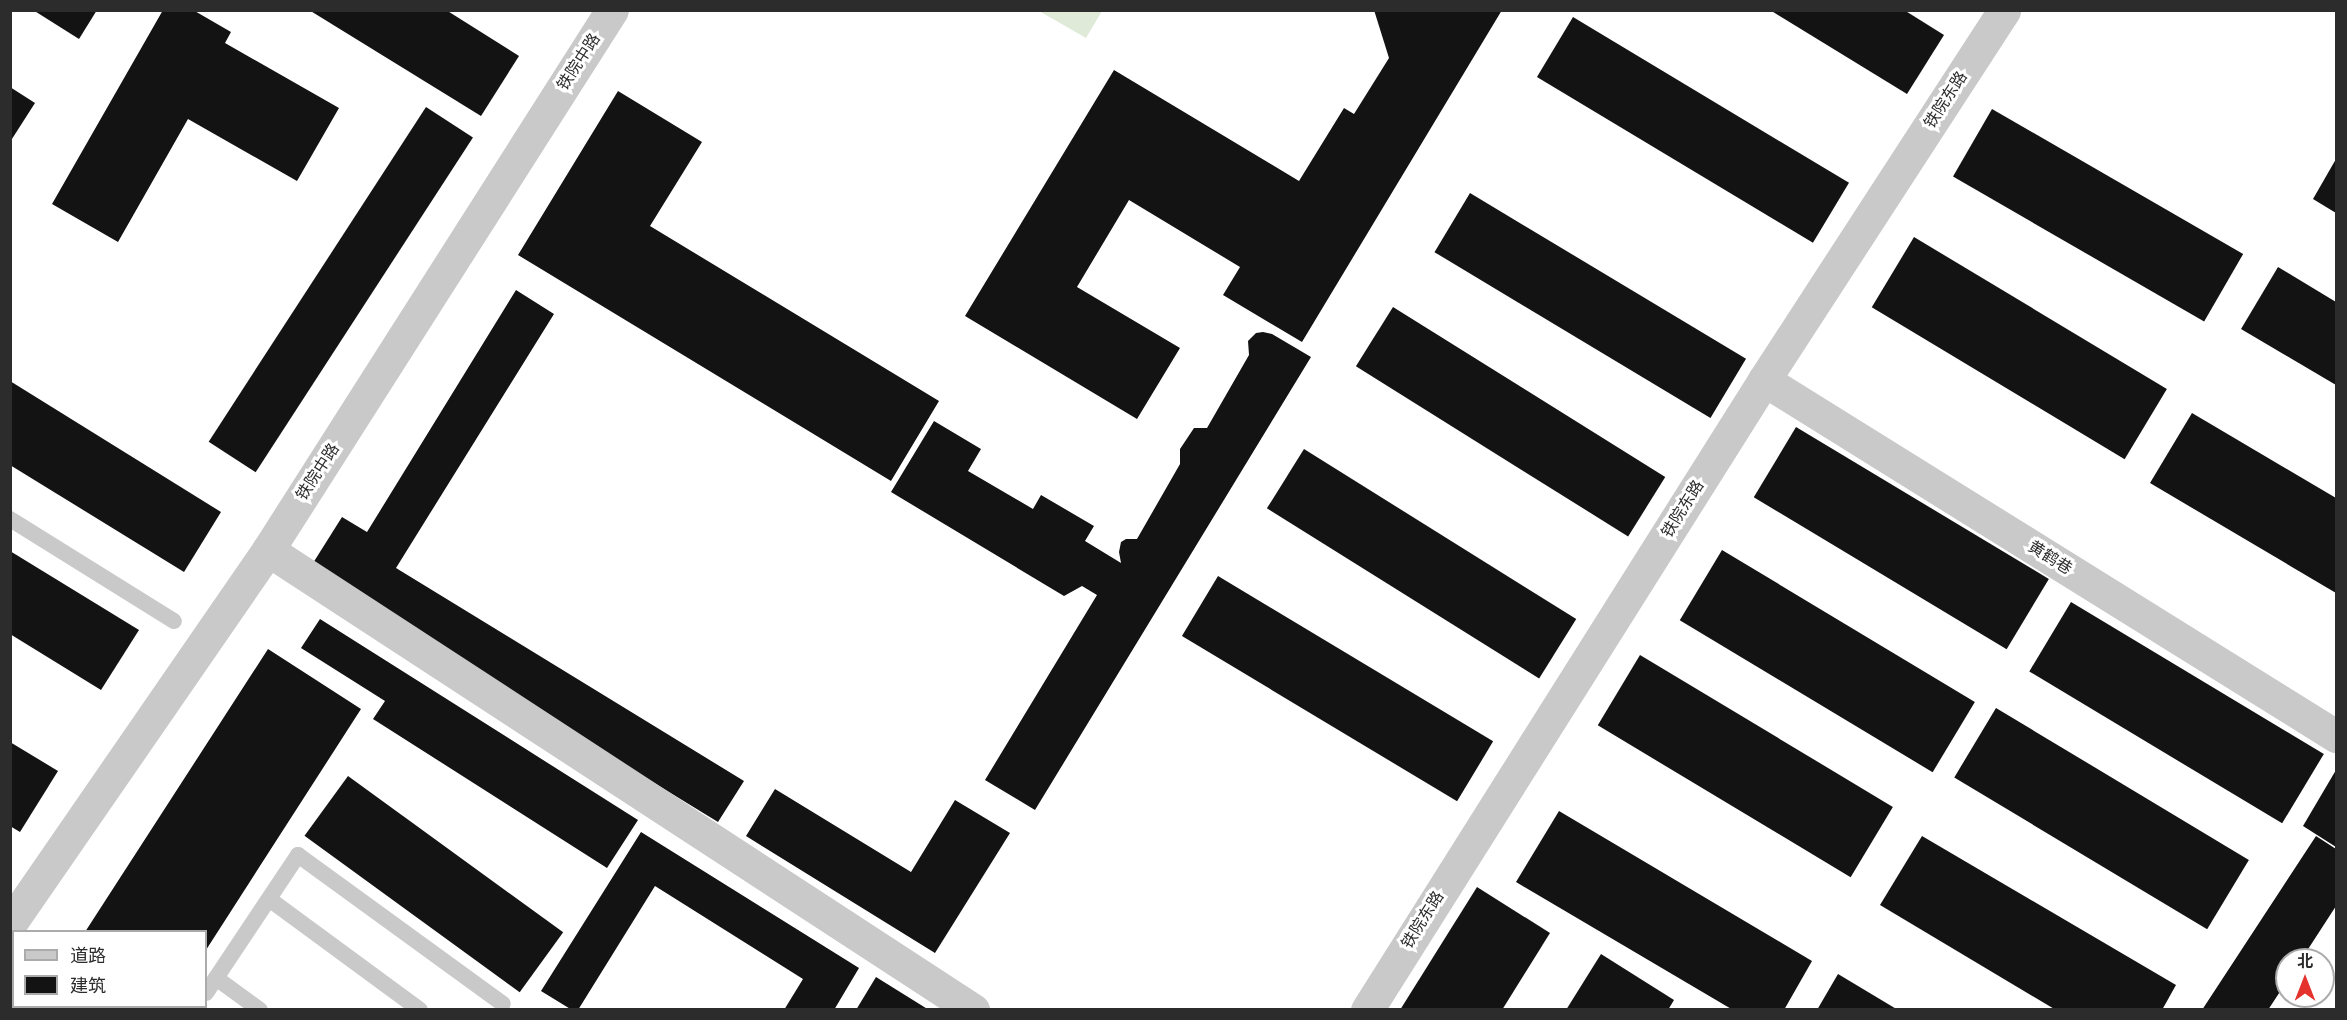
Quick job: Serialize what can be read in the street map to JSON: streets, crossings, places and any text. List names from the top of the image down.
{
  "streets": {
    "street": ["铁院中路", "铁院东路", "黄鹤巷"]
  },
  "crossings": [
    ["铁院东路", "黄鹤巷"]
  ],
  "legend": ["道路", "建筑"],
  "north": "top"
}
